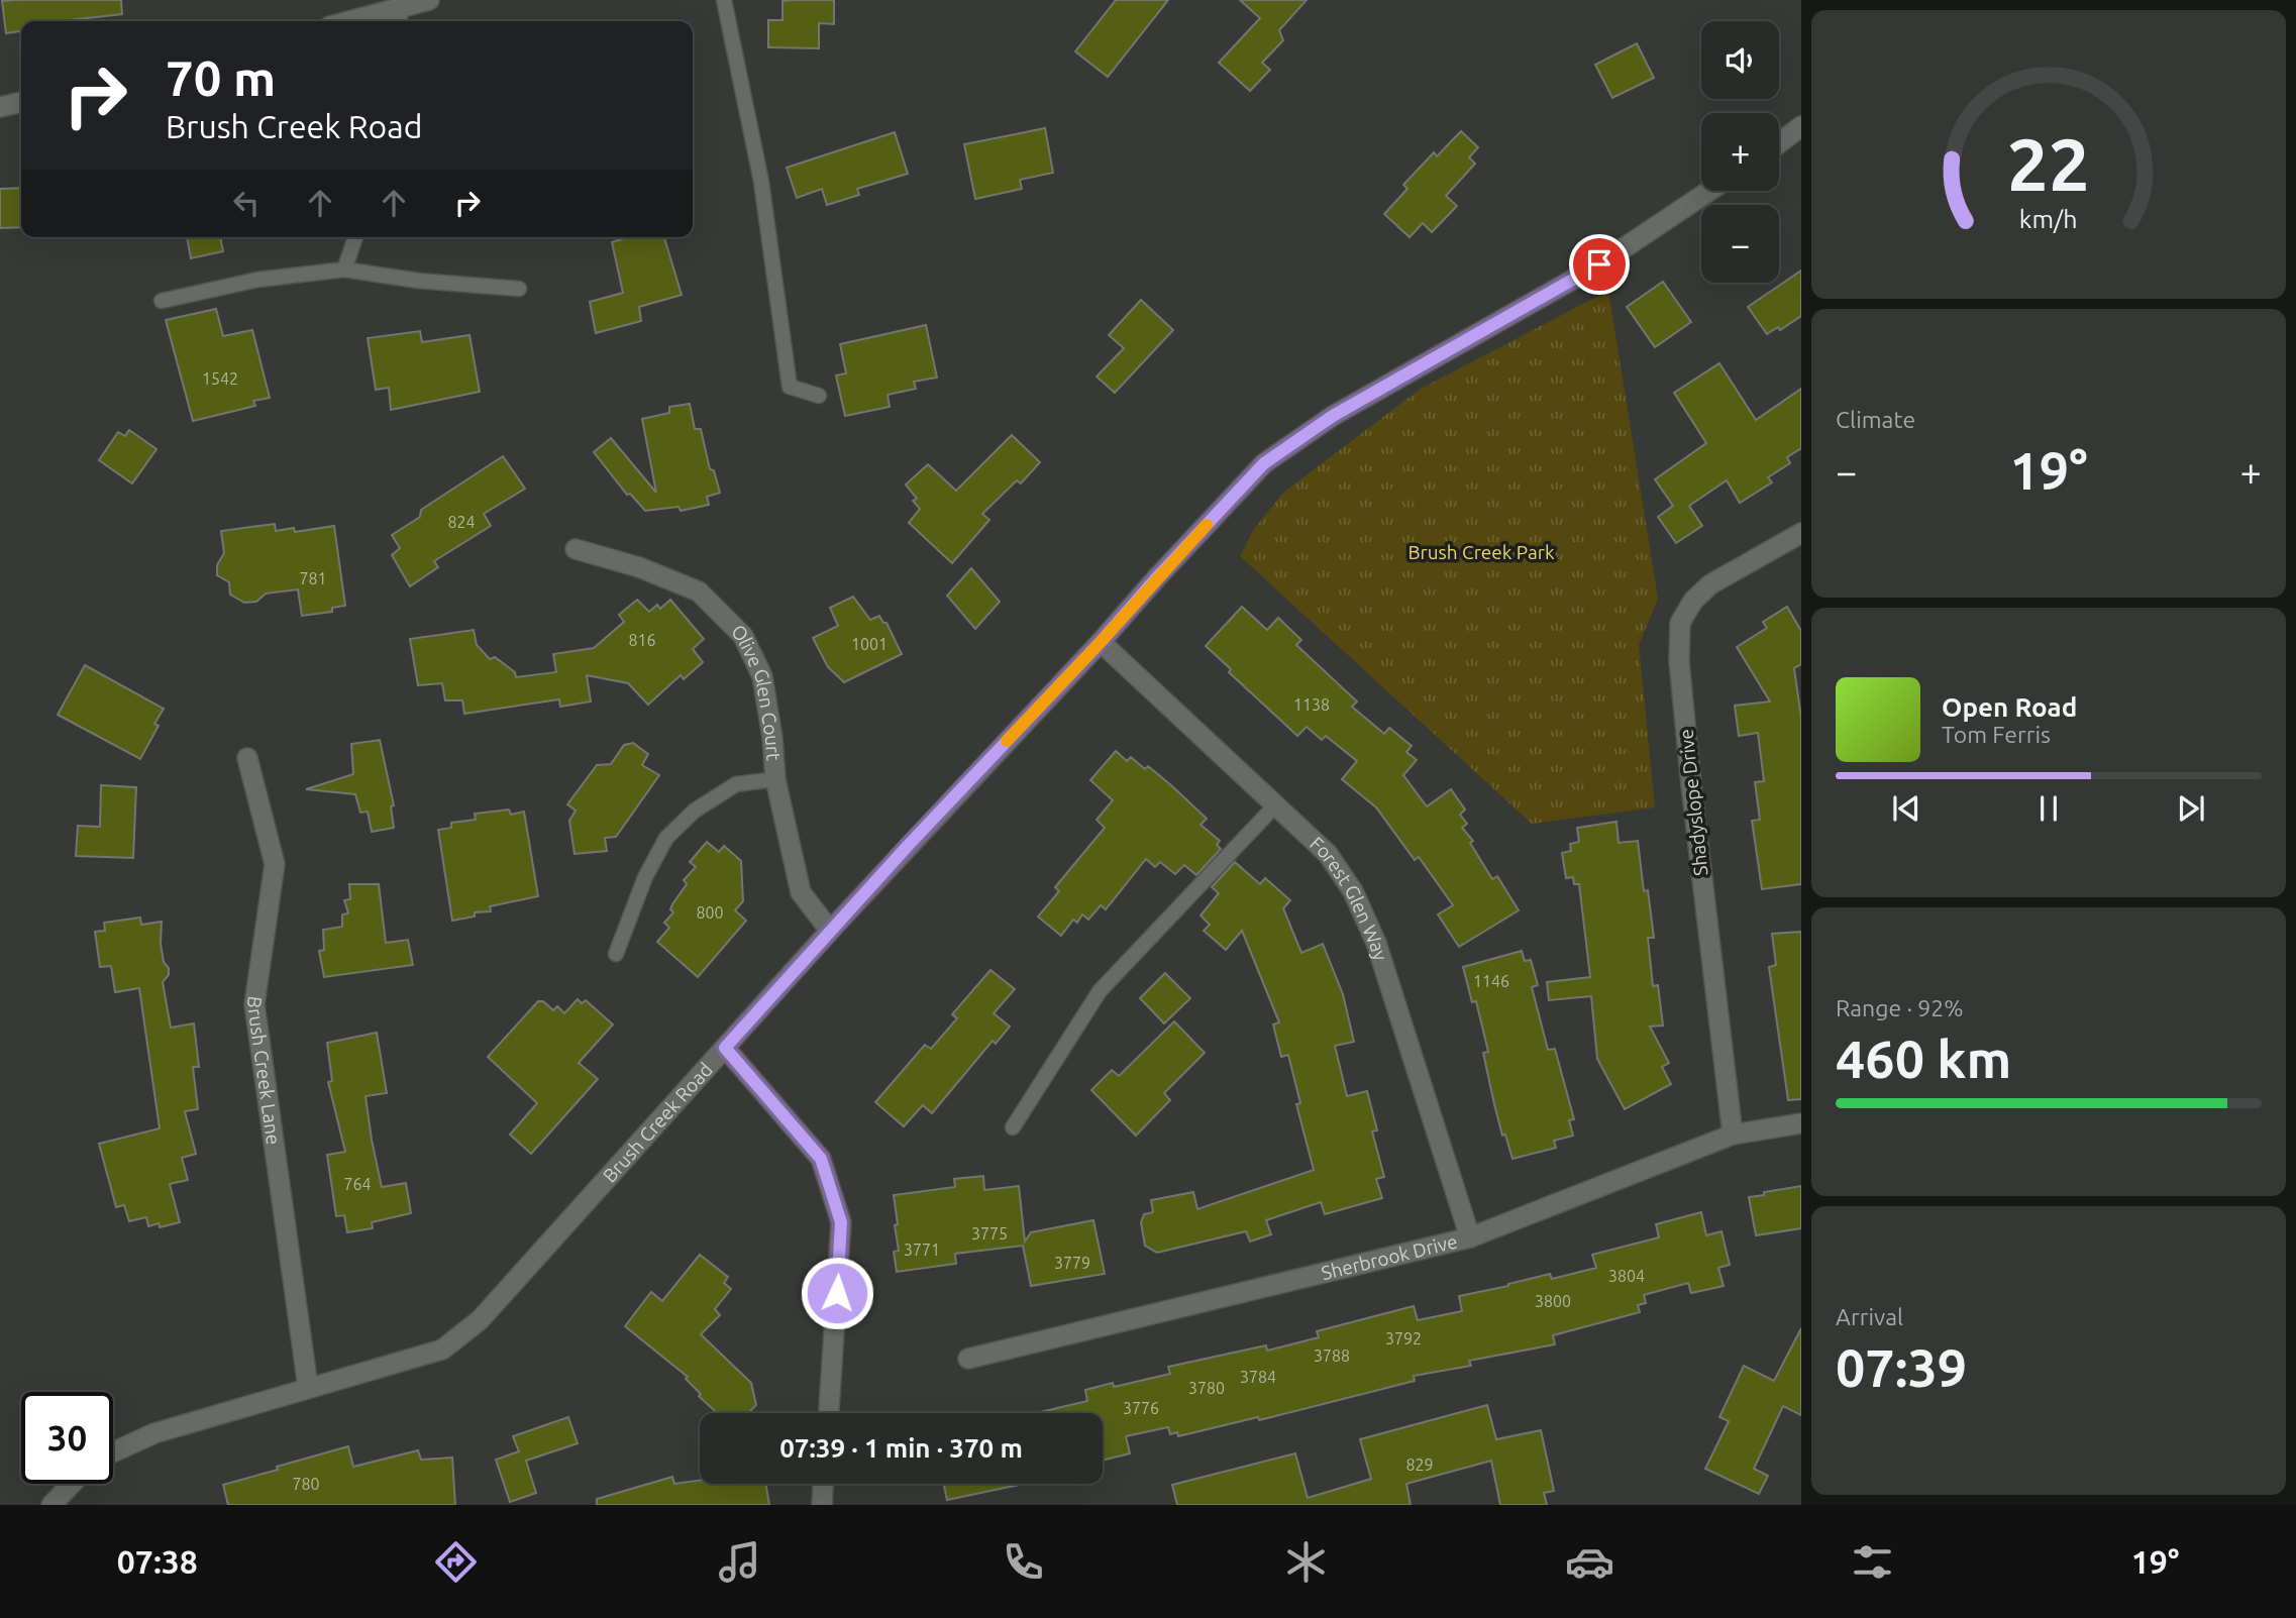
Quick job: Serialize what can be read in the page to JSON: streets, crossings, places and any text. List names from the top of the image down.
{
  "streets": {
    "street": [
      "Olive Glen Court",
      "Shadyslope Drive",
      "Forest Glen Way",
      "Brush Creek Lane",
      "Brush Creek Road",
      "Sherbrook Drive"
    ]
  },
  "crossings": [
    ["Olive Glen Court", "Brush Creek Road"],
    ["Shadyslope Drive", "Sherbrook Drive"],
    ["Forest Glen Way", "Brush Creek Road"],
    ["Forest Glen Way", "Sherbrook Drive"],
    ["Brush Creek Lane", "Brush Creek Road"]
  ],
  "parks": ["Brush Creek Park"],
  "house_numbers": [
    "1542",
    "824",
    "781",
    "816",
    "1001",
    "1138",
    "800",
    "1146",
    "764",
    "3775",
    "3771",
    "3779",
    "3804",
    "3800",
    "3792",
    "3788",
    "3784",
    "3780",
    "3776",
    "829",
    "780"
  ],
  "page": {
    "map_buttons": ["+", "−"],
    "turn": ["70 m", "Brush Creek Road"],
    "tile": [
      "Climate",
      ["Range · 92%", "460 km"],
      ["Arrival", "07:39"]
    ],
    "heat": ["−", "19°", "+"],
    "song": ["Open Road", "Tom Ferris"],
    "limit": "30",
    "trip": "07:39 · 1 min · 370 m",
    "tabs": ["07:38", "19°"],
    "gauge": ["22", "km/h"]
  }
}
